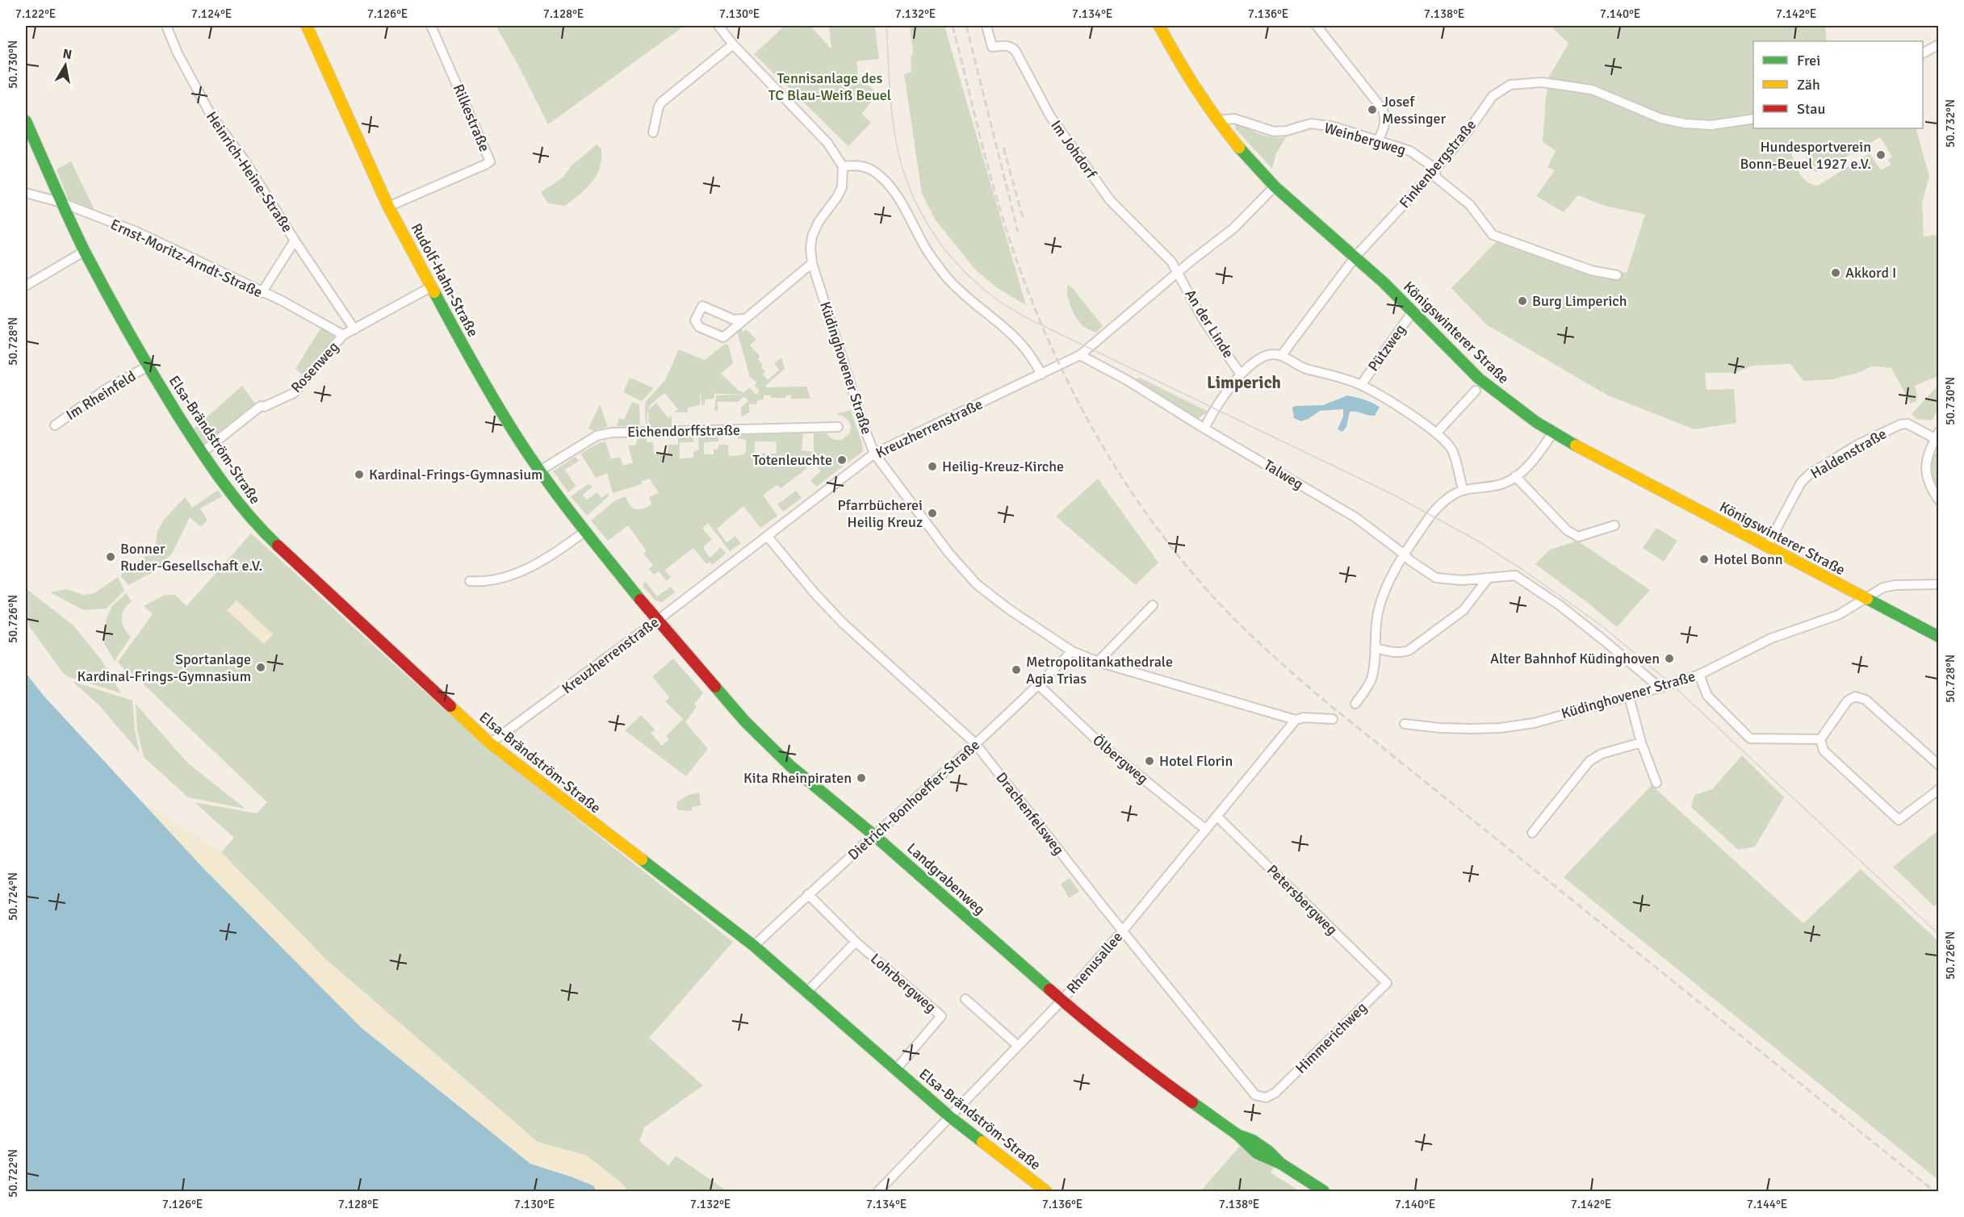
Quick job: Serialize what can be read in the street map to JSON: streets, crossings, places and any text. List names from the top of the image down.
{
  "streets": {
    "street": [
      "Rilkestraße",
      "Weinbergweg",
      "Im Johdorf",
      "Finkenbergstraße",
      "Heinrich-Heine-Straße",
      "Ernst-Moritz-Arndt-Straße",
      "Rudolf-Hahn-Straße",
      "An der Linde",
      "Königswinterer Straße",
      "Pützweg",
      "Rosenweg",
      "Küdinghovener Straße",
      "Im Rheinfeld",
      "Kreuzherrenstraße",
      "Eichendorffstraße",
      "Elsa-Brändström-Straße",
      "Haldenstraße",
      "Talweg",
      "Ölbergweg",
      "Dietrich-Bonhoeffer-Straße",
      "Drachenfelsweg",
      "Landgrabenweg",
      "Petersbergweg",
      "Rhenusallee",
      "Lohrbergweg",
      "Himmerichweg"
    ]
  },
  "crossings": [
    ["Rilkestraße", "Rudolf-Hahn-Straße"],
    ["Weinbergweg", "Finkenbergstraße"],
    ["Weinbergweg", "Königswinterer Straße"],
    ["Im Johdorf", "An der Linde"],
    ["Im Johdorf", "Kreuzherrenstraße"],
    ["Finkenbergstraße", "Königswinterer Straße"],
    ["Heinrich-Heine-Straße", "Ernst-Moritz-Arndt-Straße"],
    ["Heinrich-Heine-Straße", "Rosenweg"],
    ["Ernst-Moritz-Arndt-Straße", "Rosenweg"],
    ["Ernst-Moritz-Arndt-Straße", "Elsa-Brändström-Straße"],
    ["Rudolf-Hahn-Straße", "Rosenweg"],
    ["Rudolf-Hahn-Straße", "Kreuzherrenstraße"],
    ["Rudolf-Hahn-Straße", "Eichendorffstraße"],
    ["Rudolf-Hahn-Straße", "Landgrabenweg"],
    ["An der Linde", "Kreuzherrenstraße"],
    ["Königswinterer Straße", "Pützweg"],
    ["Königswinterer Straße", "Küdinghovener Straße"],
    ["Königswinterer Straße", "Kreuzherrenstraße"],
    ["Königswinterer Straße", "Haldenstraße"],
    ["Rosenweg", "Elsa-Brändström-Straße"],
    ["Küdinghovener Straße", "Kreuzherrenstraße"],
    ["Küdinghovener Straße", "Talweg"],
    ["Küdinghovener Straße", "Dietrich-Bonhoeffer-Straße"],
    ["Küdinghovener Straße", "Rhenusallee"],
    ["Im Rheinfeld", "Elsa-Brändström-Straße"],
    ["Kreuzherrenstraße", "Elsa-Brändström-Straße"],
    ["Kreuzherrenstraße", "Talweg"],
    ["Kreuzherrenstraße", "Drachenfelsweg"],
    ["Kreuzherrenstraße", "Landgrabenweg"],
    ["Elsa-Brändström-Straße", "Dietrich-Bonhoeffer-Straße"],
    ["Elsa-Brändström-Straße", "Rhenusallee"],
    ["Elsa-Brändström-Straße", "Lohrbergweg"],
    ["Ölbergweg", "Dietrich-Bonhoeffer-Straße"],
    ["Ölbergweg", "Rhenusallee"],
    ["Dietrich-Bonhoeffer-Straße", "Drachenfelsweg"],
    ["Dietrich-Bonhoeffer-Straße", "Landgrabenweg"],
    ["Dietrich-Bonhoeffer-Straße", "Lohrbergweg"],
    ["Drachenfelsweg", "Rhenusallee"],
    ["Drachenfelsweg", "Himmerichweg"],
    ["Landgrabenweg", "Rhenusallee"],
    ["Petersbergweg", "Rhenusallee"],
    ["Petersbergweg", "Himmerichweg"]
  ],
  "districts": ["Limperich"],
  "parks": ["Tennisanlage des TC Blau-Weiß Beuel"],
  "places": [
    "Josef Messinger",
    "Hundesportverein Bonn-Beuel 1927 e.V.",
    "Akkord I",
    "Burg Limperich",
    "Totenleuchte",
    "Heilig-Kreuz-Kirche",
    "Kardinal-Frings-Gymnasium",
    "Pfarrbücherei Heilig Kreuz",
    "Bonner Ruder-Gesellschaft e.V.",
    "Hotel Bonn",
    "Alter Bahnhof Küdinghoven",
    "Sportanlage Kardinal-Frings-Gymnasium",
    "Metropolitankathedrale Agia Trias",
    "Hotel Florin",
    "Kita Rheinpiraten"
  ],
  "legend": ["Frei", "Zäh", "Stau"],
  "north": "top",
  "coordinates": [
    "7.122°E",
    "7.124°E",
    "7.126°E",
    "7.128°E",
    "7.130°E",
    "7.132°E",
    "7.134°E",
    "7.136°E",
    "7.138°E",
    "7.140°E",
    "7.142°E",
    "50.730°N",
    "50.732°N",
    "50.728°N",
    "50.726°N",
    "50.724°N",
    "50.722°N",
    "7.144°E"
  ]
}
